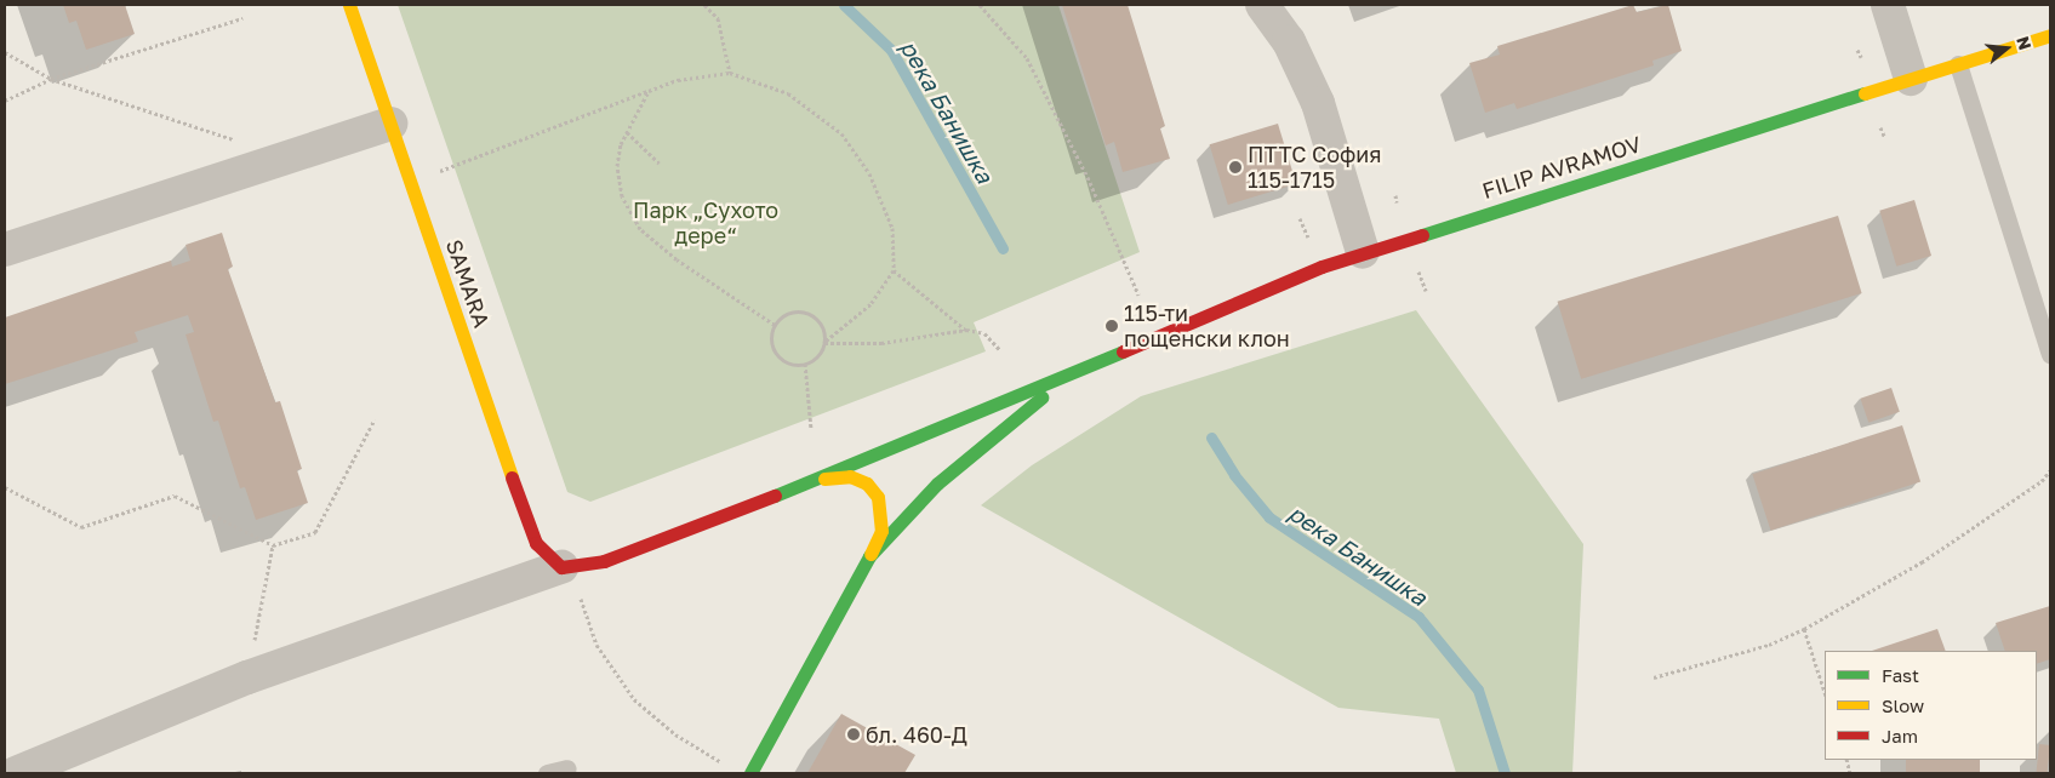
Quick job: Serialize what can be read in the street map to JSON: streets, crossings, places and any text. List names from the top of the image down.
{
  "streets": {
    "street": ["FILIP AVRAMOV", "SAMARA"]
  },
  "water": ["река Банишка"],
  "parks": ["Парк „Сухото дере“"],
  "places": ["ПТТС София 115-1715", "115-ти пощенски клон", "бл. 460-Д"],
  "legend": ["Fast", "Slow", "Jam"],
  "north": "right"
}
